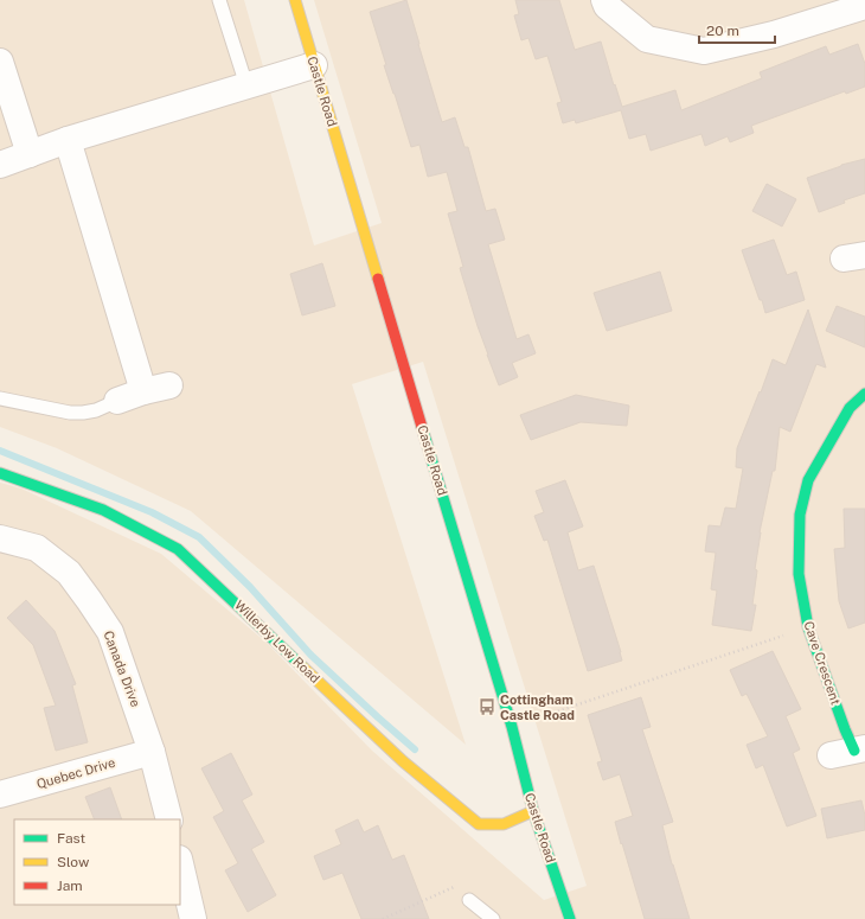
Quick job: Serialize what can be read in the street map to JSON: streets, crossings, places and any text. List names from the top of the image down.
{
  "streets": {
    "street": [
      "Castle Road",
      "Willerby Low Road",
      "Cave Crescent",
      "Canada Drive",
      "Quebec Drive"
    ]
  },
  "crossings": [
    ["Castle Road", "Willerby Low Road"],
    ["Canada Drive", "Quebec Drive"]
  ],
  "places": {
    "bus stop": ["Cottingham Castle Road"]
  },
  "legend": ["Fast", "Slow", "Jam"],
  "scale_bar": "20 m"
}
